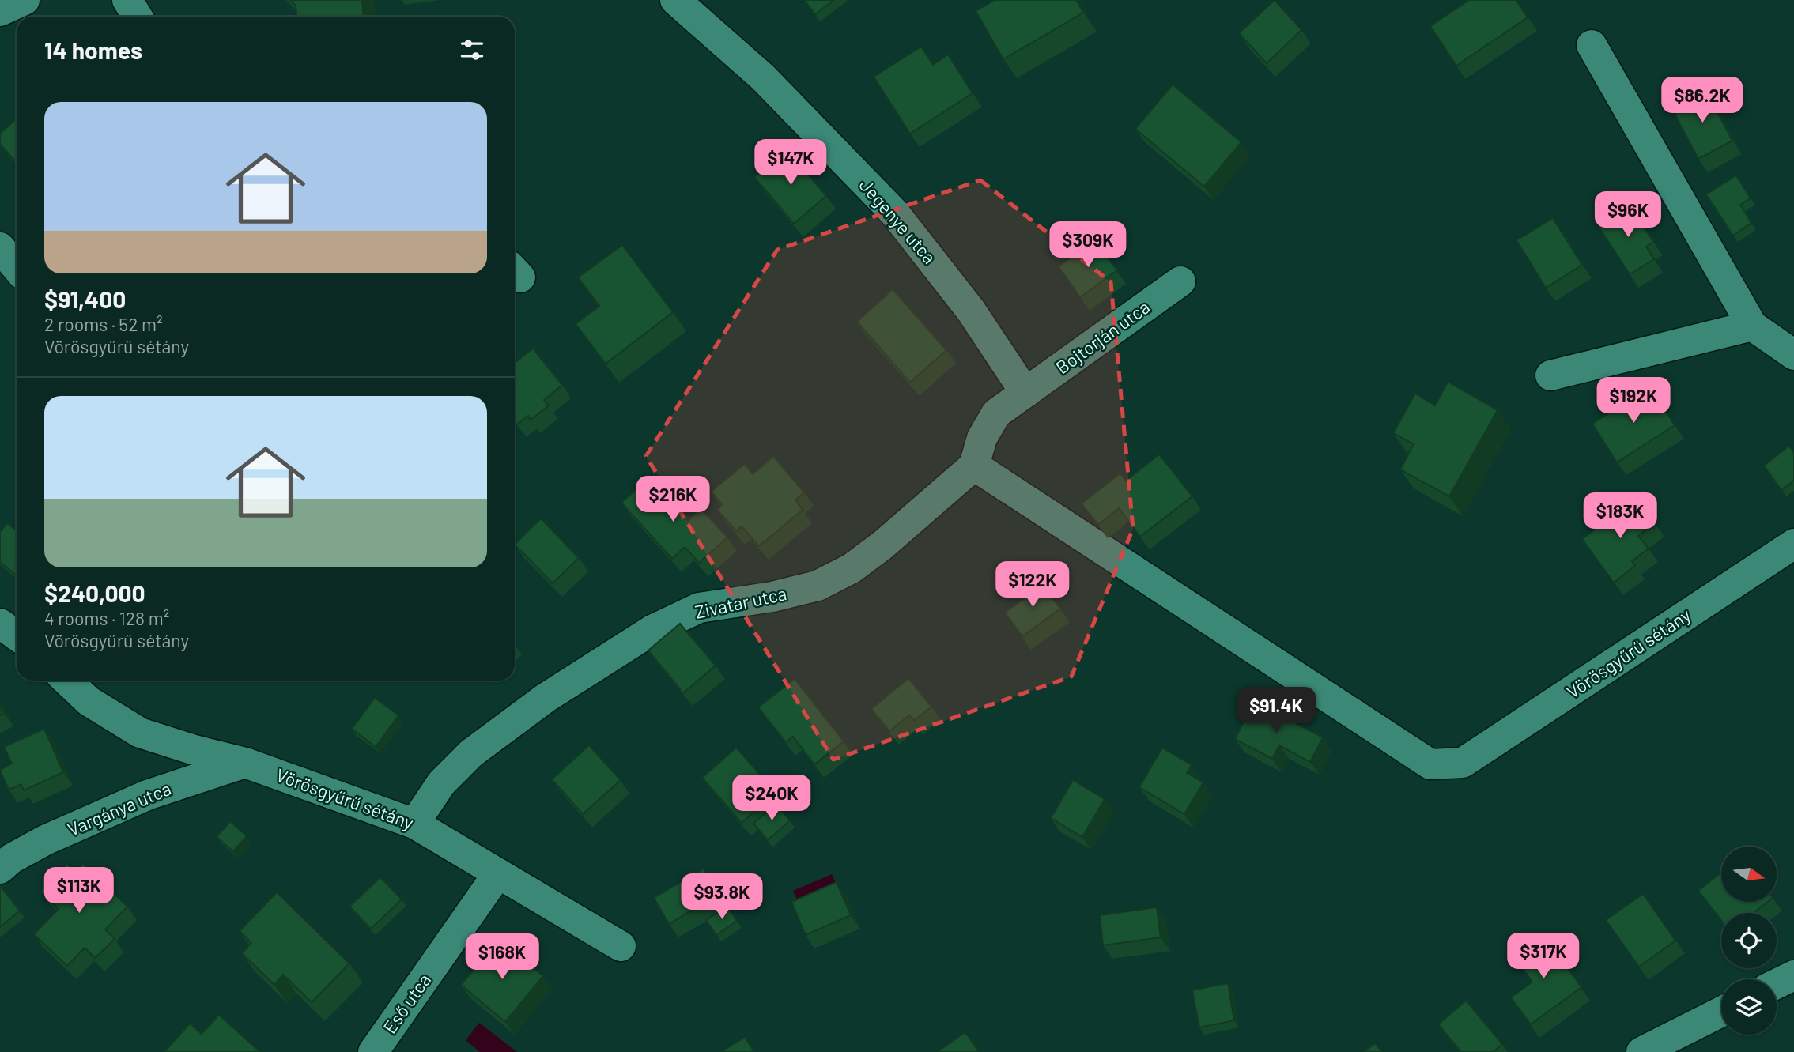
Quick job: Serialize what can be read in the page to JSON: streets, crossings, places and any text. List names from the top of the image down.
{
  "streets": {
    "street": [
      "Jegenye utca",
      "Bojtorján utca",
      "Zivatar utca",
      "Vörösgyűrű sétány",
      "Vargánya utca",
      "Eső utca"
    ]
  },
  "crossings": [
    ["Jegenye utca", "Bojtorján utca"],
    ["Zivatar utca", "Vörösgyűrű sétány"],
    ["Vörösgyűrű sétány", "Vargánya utca"],
    ["Vörösgyűrű sétány", "Eső utca"]
  ],
  "north": "right",
  "page": {
    "heading": "14 homes",
    "price": [
      "$86.2K",
      "$147K",
      "$96K",
      "$309K",
      "$192K",
      "$216K",
      "$183K",
      "$122K",
      "$91.4K",
      "$240K",
      "$113K",
      "$93.8K",
      "$317K",
      "$168K"
    ],
    "list": [
      {
        "name": "$91,400",
        "note": "2 rooms · 52 m² · Vörösgyűrű sétány"
      },
      {
        "name": "$240,000",
        "note": "4 rooms · 128 m² · Vörösgyűrű sétány"
      }
    ]
  }
}
